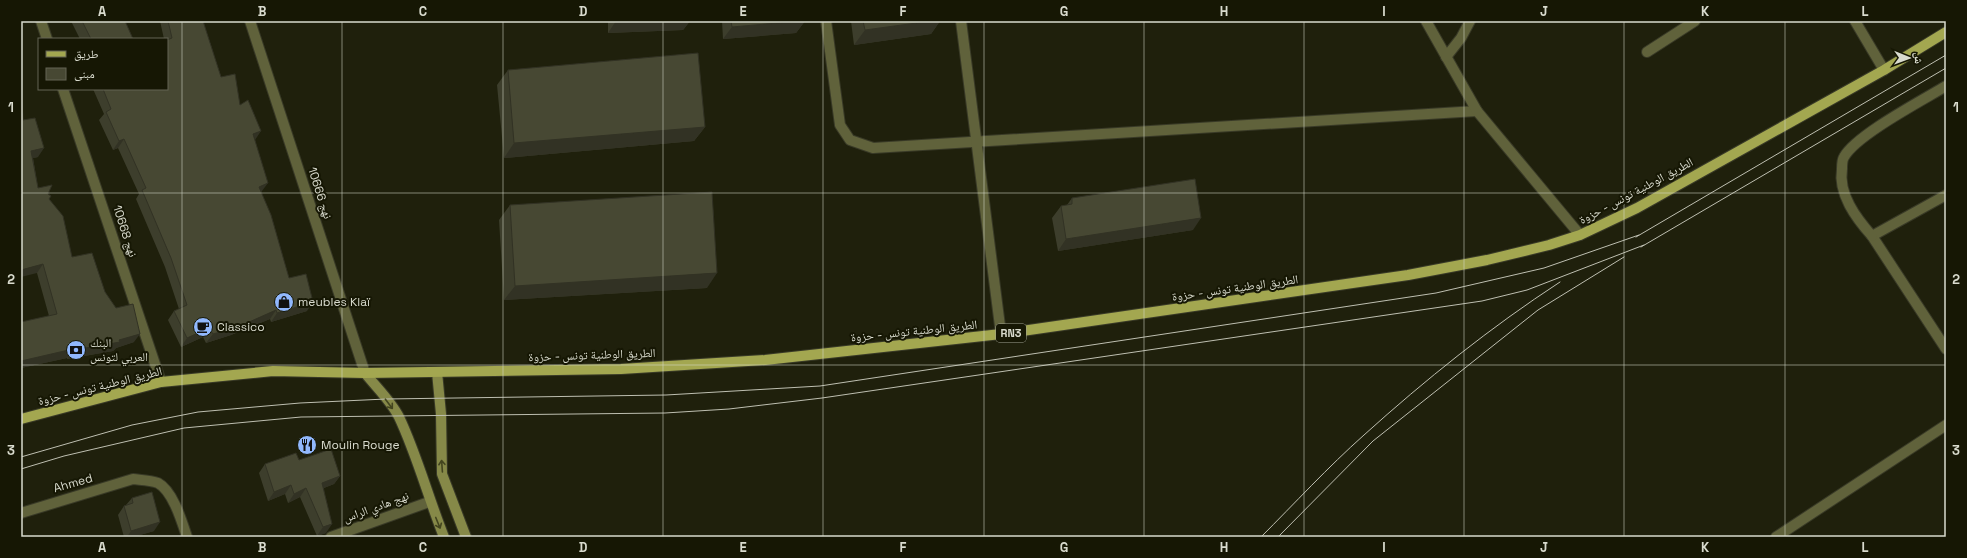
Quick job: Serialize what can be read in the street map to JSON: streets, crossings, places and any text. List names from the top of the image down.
{
  "streets": {
    "main road": ["الطريق الوطنية تونس - حزوة", "RN3"],
    "street": [
      "نهج 10666",
      "نهج 10668",
      "Ahmed",
      "نهج هادي الراس"
    ]
  },
  "crossings": [
    ["الطريق الوطنية تونس - حزوة", "نهج 10666"],
    ["الطريق الوطنية تونس - حزوة", "نهج 10668"]
  ],
  "places": {
    "shop": ["meubles Klaï"],
    "cafe": ["Classico"],
    "bank": ["البنك العربي لتونس"],
    "restaurant": ["Moulin Rouge"]
  },
  "legend": ["طريق", "مبنى"],
  "north": "right",
  "grid": {
    "columns": [
      "A",
      "B",
      "C",
      "D",
      "E",
      "F",
      "G",
      "H",
      "I",
      "J",
      "K",
      "L"
    ],
    "rows": ["1", "2", "3"]
  }
}
